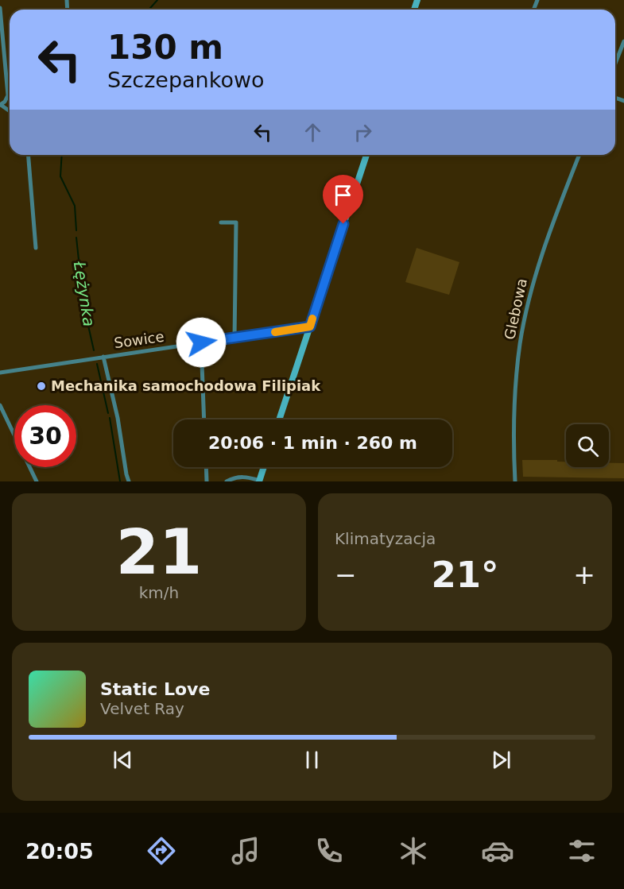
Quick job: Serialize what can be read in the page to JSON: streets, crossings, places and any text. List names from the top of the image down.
{
  "streets": {
    "street": ["Glebowa", "Sowice"]
  },
  "water": ["Łężynka"],
  "places": ["Mechanika samochodowa Filipiak"],
  "page": {
    "turn": ["130 m", "Szczepankowo"],
    "limit": "30",
    "trip": "20:06 · 1 min · 260 m",
    "tile": [
      ["21", "km/h"],
      "Klimatyzacja"
    ],
    "heat": ["−", "21°", "+"],
    "song": ["Static Love", "Velvet Ray"],
    "tabs": "20:05"
  }
}
